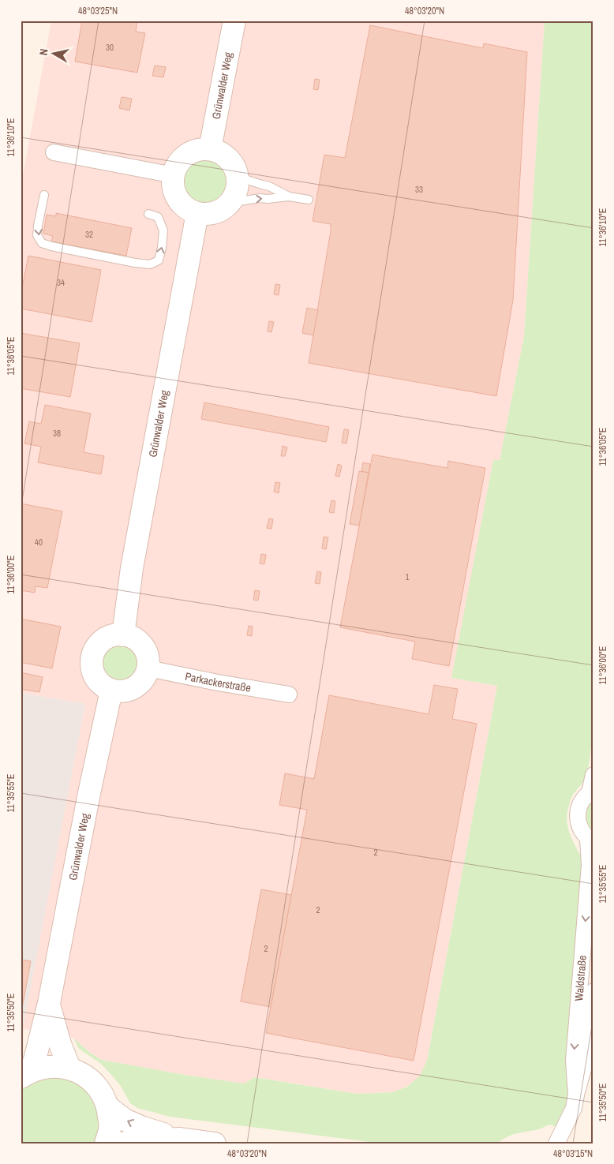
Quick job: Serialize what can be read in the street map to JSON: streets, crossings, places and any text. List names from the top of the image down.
{
  "streets": {
    "main road": ["Grünwalder Weg"],
    "street": ["Parkackerstraße", "Waldstraße"]
  },
  "crossings": [
    ["Grünwalder Weg", "Parkackerstraße"]
  ],
  "house_numbers": [
    "30",
    "33",
    "32",
    "34",
    "38",
    "40",
    "1",
    "2",
    "2",
    "2"
  ],
  "north": "left",
  "coordinates": [
    "48°03'25\"N",
    "48°03'20\"N",
    "11°36'10\"E",
    "11°36'05\"E",
    "11°36'00\"E",
    "11°35'55\"E",
    "11°35'50\"E",
    "48°03'15\"N"
  ]
}
